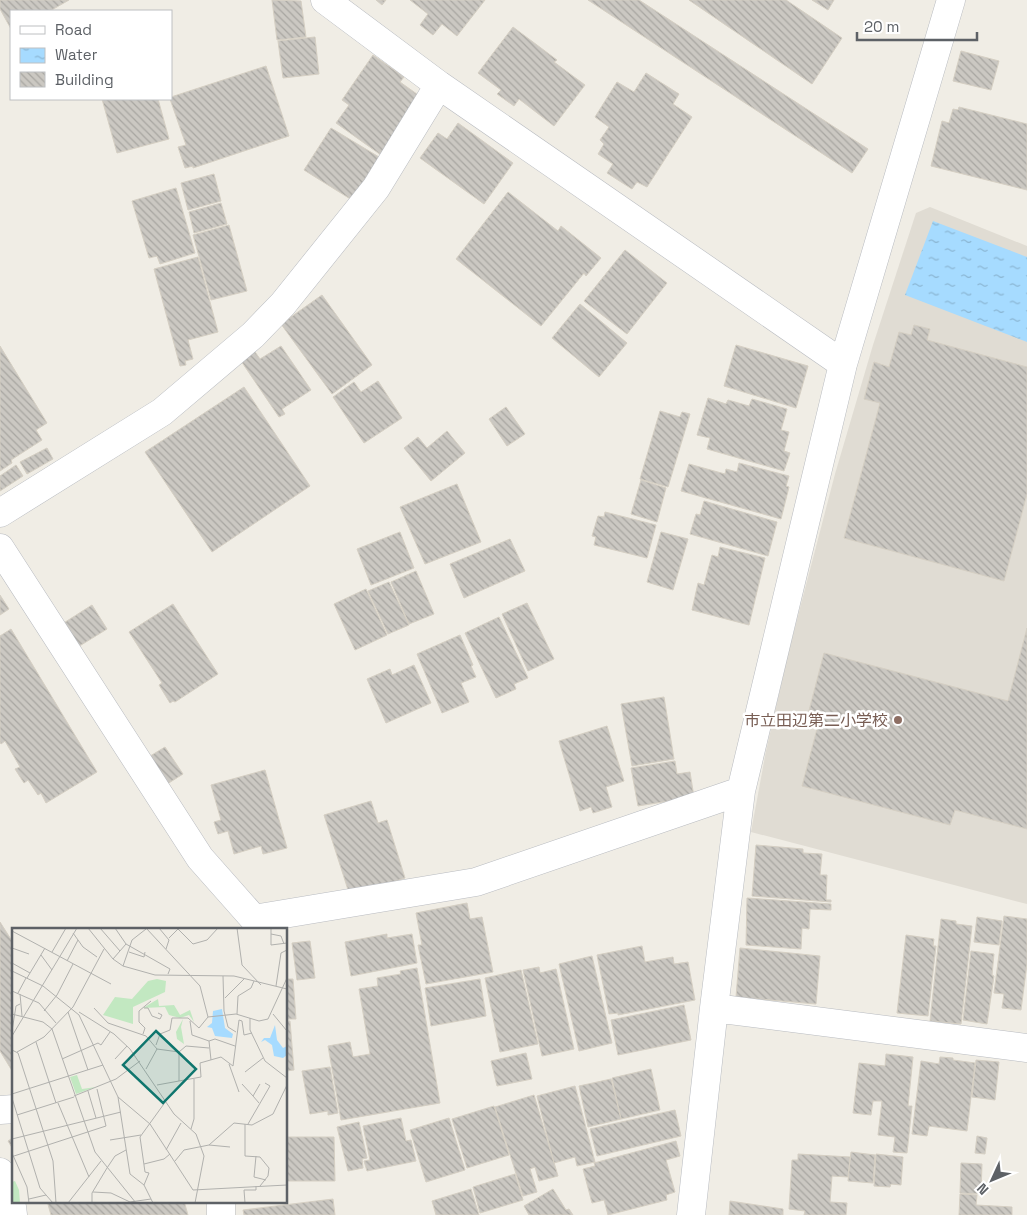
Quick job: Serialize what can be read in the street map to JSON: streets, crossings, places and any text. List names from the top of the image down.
{
  "places": ["市立田辺第二小学校"],
  "legend": ["Road", "Water", "Building"],
  "scale_bar": "20 m",
  "north": "bottom left"
}
